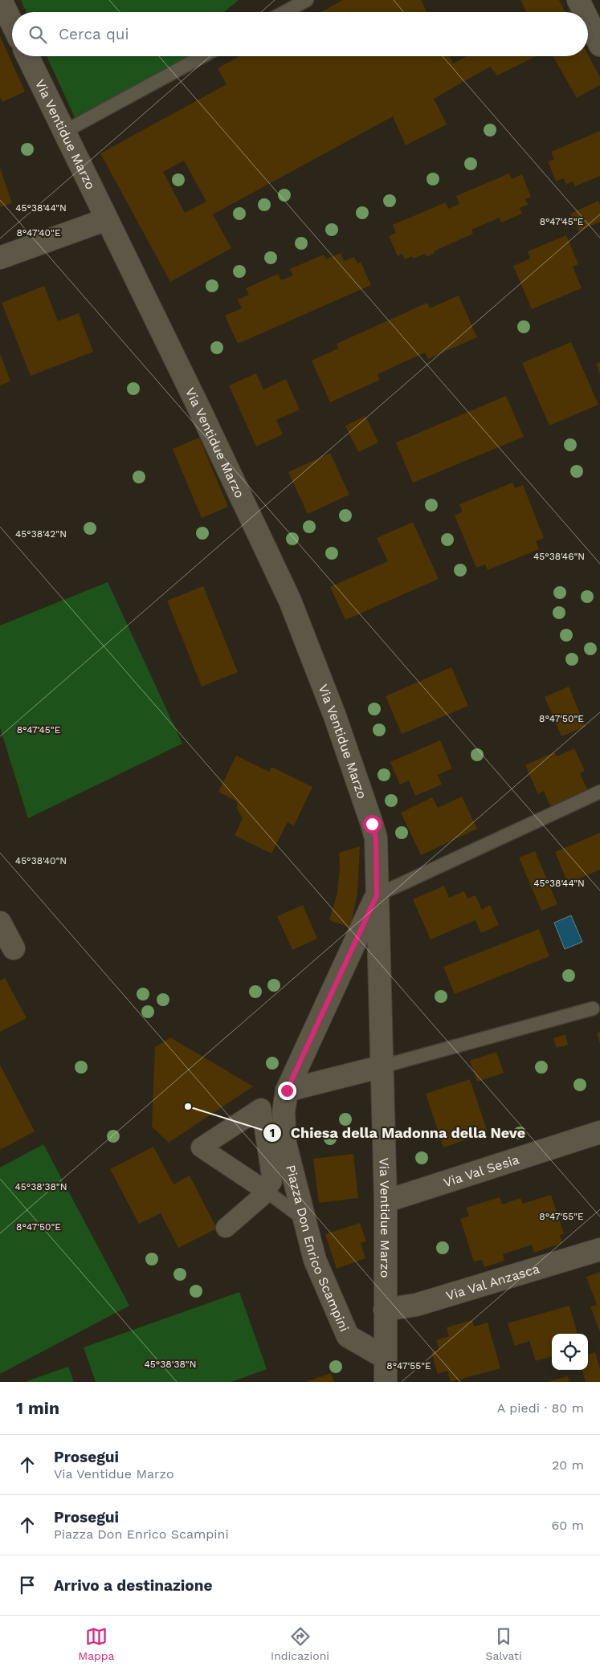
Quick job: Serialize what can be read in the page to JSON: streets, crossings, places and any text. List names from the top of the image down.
{
  "streets": {
    "street": [
      "Via Ventidue Marzo",
      "Via Val Sesia",
      "Piazza Don Enrico Scampini",
      "Via Val Anzasca"
    ]
  },
  "crossings": [
    ["Via Ventidue Marzo", "Via Val Sesia"],
    ["Via Ventidue Marzo", "Piazza Don Enrico Scampini"],
    ["Via Ventidue Marzo", "Via Val Anzasca"]
  ],
  "places": ["Chiesa della Madonna della Neve"],
  "page": {
    "search": "Cerca qui",
    "heading": ["1 min", "A piedi · 80 m"],
    "list": [
      ["Prosegui", "Via Ventidue Marzo", "20 m"],
      ["Prosegui", "Piazza Don Enrico Scampini", "60 m"],
      "Arrivo a destinazione"
    ],
    "nav": ["Mappa", "Indicazioni", "Salvati"]
  },
  "coordinates": [
    "45°38'44\"N",
    "8°47'45\"E",
    "8°47'40\"E",
    "45°38'42\"N",
    "45°38'46\"N",
    "8°47'50\"E",
    "45°38'40\"N",
    "45°38'38\"N",
    "8°47'55\"E"
  ]
}
